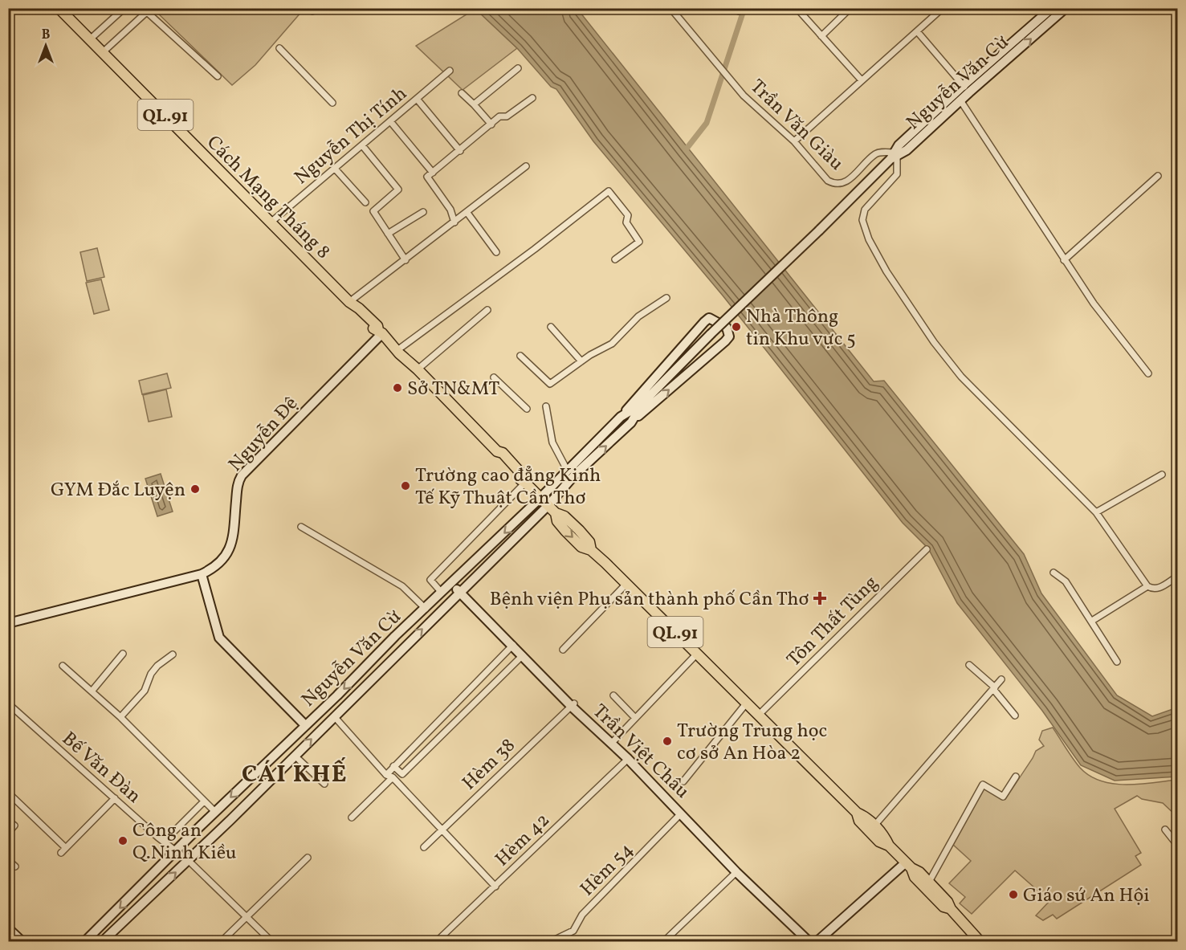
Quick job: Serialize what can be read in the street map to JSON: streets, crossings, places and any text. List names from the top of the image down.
{
  "streets": {
    "highway": ["QL.91", "Cách Mạng Tháng 8"],
    "main road": ["Nguyễn Văn Cừ", "Nguyễn Đệ", "Trần Việt Châu"],
    "street": [
      "Trần Văn Giàu",
      "Nguyễn Thị Tính",
      "Tôn Thất Tùng",
      "Hèm 38",
      "Bế Văn Đàn",
      "Hèm 42",
      "Hèm 54"
    ]
  },
  "crossings": [
    ["Nguyễn Văn Cừ", "Trần Văn Giàu"],
    ["Nguyễn Văn Cừ", "Cách Mạng Tháng 8"],
    ["Nguyễn Văn Cừ", "Trần Việt Châu"],
    ["Nguyễn Văn Cừ", "Bế Văn Đàn"],
    ["Nguyễn Thị Tính", "Cách Mạng Tháng 8"],
    ["Cách Mạng Tháng 8", "Nguyễn Đệ"],
    ["Cách Mạng Tháng 8", "Tôn Thất Tùng"],
    ["Trần Việt Châu", "Hèm 38"],
    ["Trần Việt Châu", "Hèm 42"],
    ["Trần Việt Châu", "Hèm 54"]
  ],
  "districts": ["CÁI KHẾ"],
  "places": {
    "other": [
      "Nhà Thông tin Khu vực 5",
      "Sở TN&MT",
      "Trường cao đẳng Kinh Tế Kỹ Thuật Cần Thơ",
      "GYM Đắc Luyện",
      "Trường Trung học cơ sở An Hòa 2",
      "Công an Q.Ninh Kiều",
      "Giáo sứ An Hội"
    ],
    "health": ["Bệnh viện Phụ sản thành phố Cần Thơ"]
  },
  "north": "top"
}
